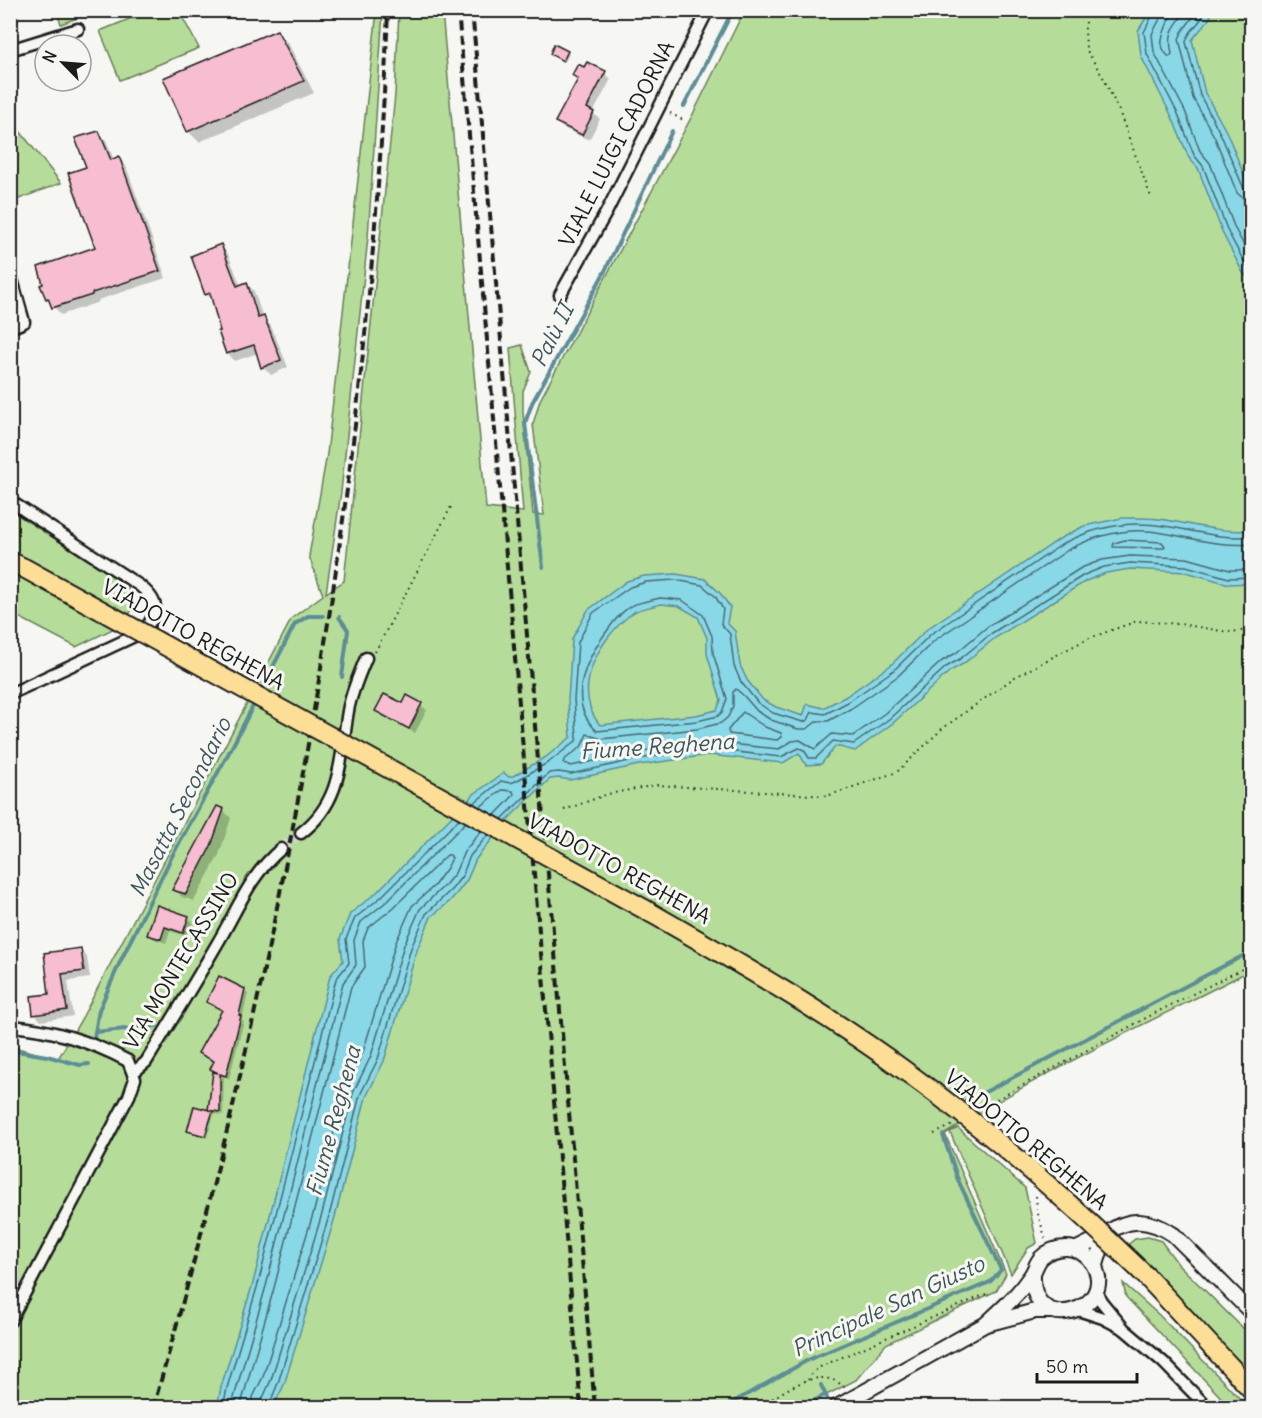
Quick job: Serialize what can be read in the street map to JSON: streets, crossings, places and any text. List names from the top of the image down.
{
  "streets": {
    "highway": ["VIADOTTO REGHENA"],
    "street": ["VIALE LUIGI CADORNA", "VIA MONTECASSINO"]
  },
  "water": [
    "Palù II",
    "Fiume Reghena",
    "Masatta Secondario",
    "Principale San Giusto"
  ],
  "scale_bar": "50 m",
  "north": "top left"
}
